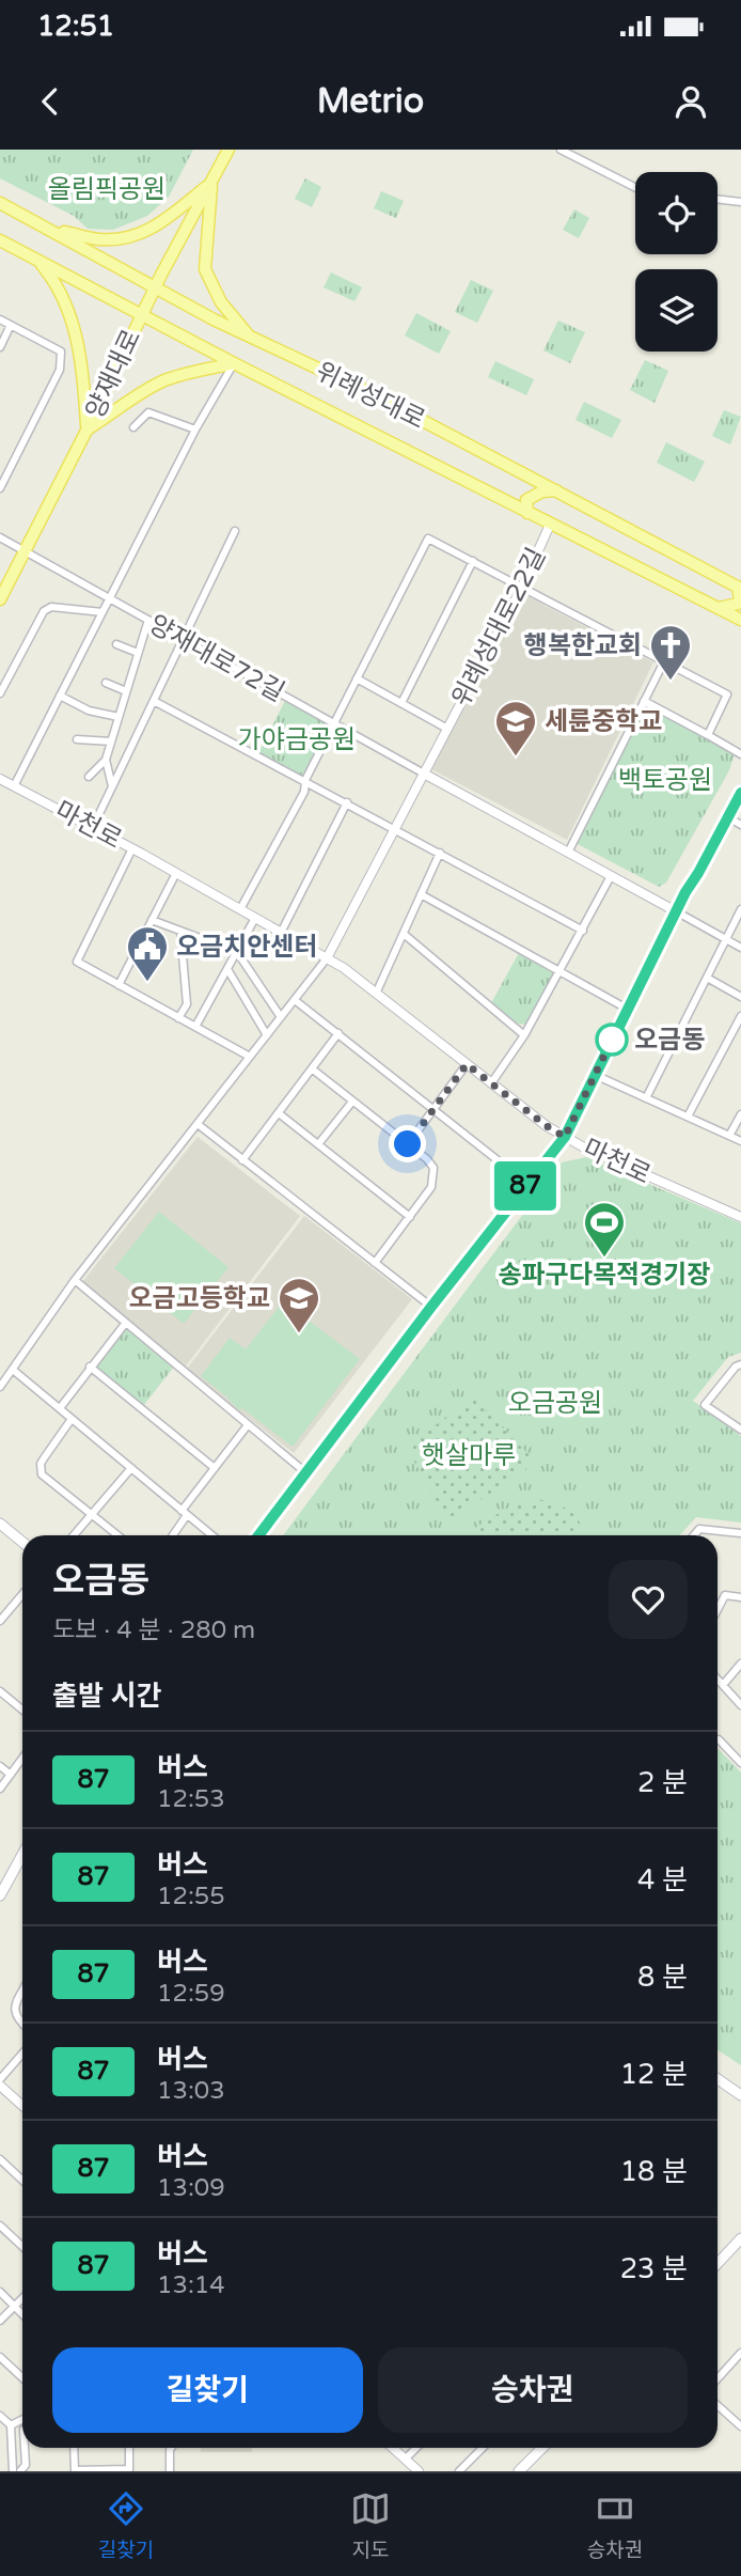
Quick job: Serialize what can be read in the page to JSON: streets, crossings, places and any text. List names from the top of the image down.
{
  "streets": {
    "main road": ["양재대로", "위례성대로"],
    "street": ["위례성대로22길", "양재대로72길", "마천로"]
  },
  "crossings": [
    ["양재대로", "위례성대로"],
    ["양재대로", "양재대로72길"],
    ["위례성대로", "위례성대로22길"],
    ["위례성대로22길", "양재대로72길"],
    ["위례성대로22길", "마천로"]
  ],
  "parks": [
    "올림픽공원",
    "가야금공원",
    "백토공원",
    "오금공원",
    "햇살마루"
  ],
  "places": {
    "church": ["행복한교회"],
    "school or university": ["세륜중학교", "오금고등학교"],
    "public building": ["오금치안센터"],
    "other": ["오금동"],
    "sports": ["송파구다목적경기장"]
  },
  "lines": ["bus line 87"],
  "page": {
    "status": "12:51",
    "header": "Metrio",
    "on_map": "87",
    "heading": [
      ["오금동", "도보 · 4 분 · 280 m"],
      "출발 시간"
    ],
    "list": [
      {
        "mark": "87",
        "name": "버스",
        "note": "12:53",
        "value": "2 분"
      },
      {
        "mark": "87",
        "name": "버스",
        "note": "12:55",
        "value": "4 분"
      },
      {
        "mark": "87",
        "name": "버스",
        "note": "12:59",
        "value": "8 분"
      },
      {
        "mark": "87",
        "name": "버스",
        "note": "13:03",
        "value": "12 분"
      },
      {
        "mark": "87",
        "name": "버스",
        "note": "13:09",
        "value": "18 분"
      },
      {
        "mark": "87",
        "name": "버스",
        "note": "13:14",
        "value": "23 분"
      }
    ],
    "buttons": ["길찾기", "승차권"],
    "tabs": ["길찾기", "지도", "승차권"]
  }
}
